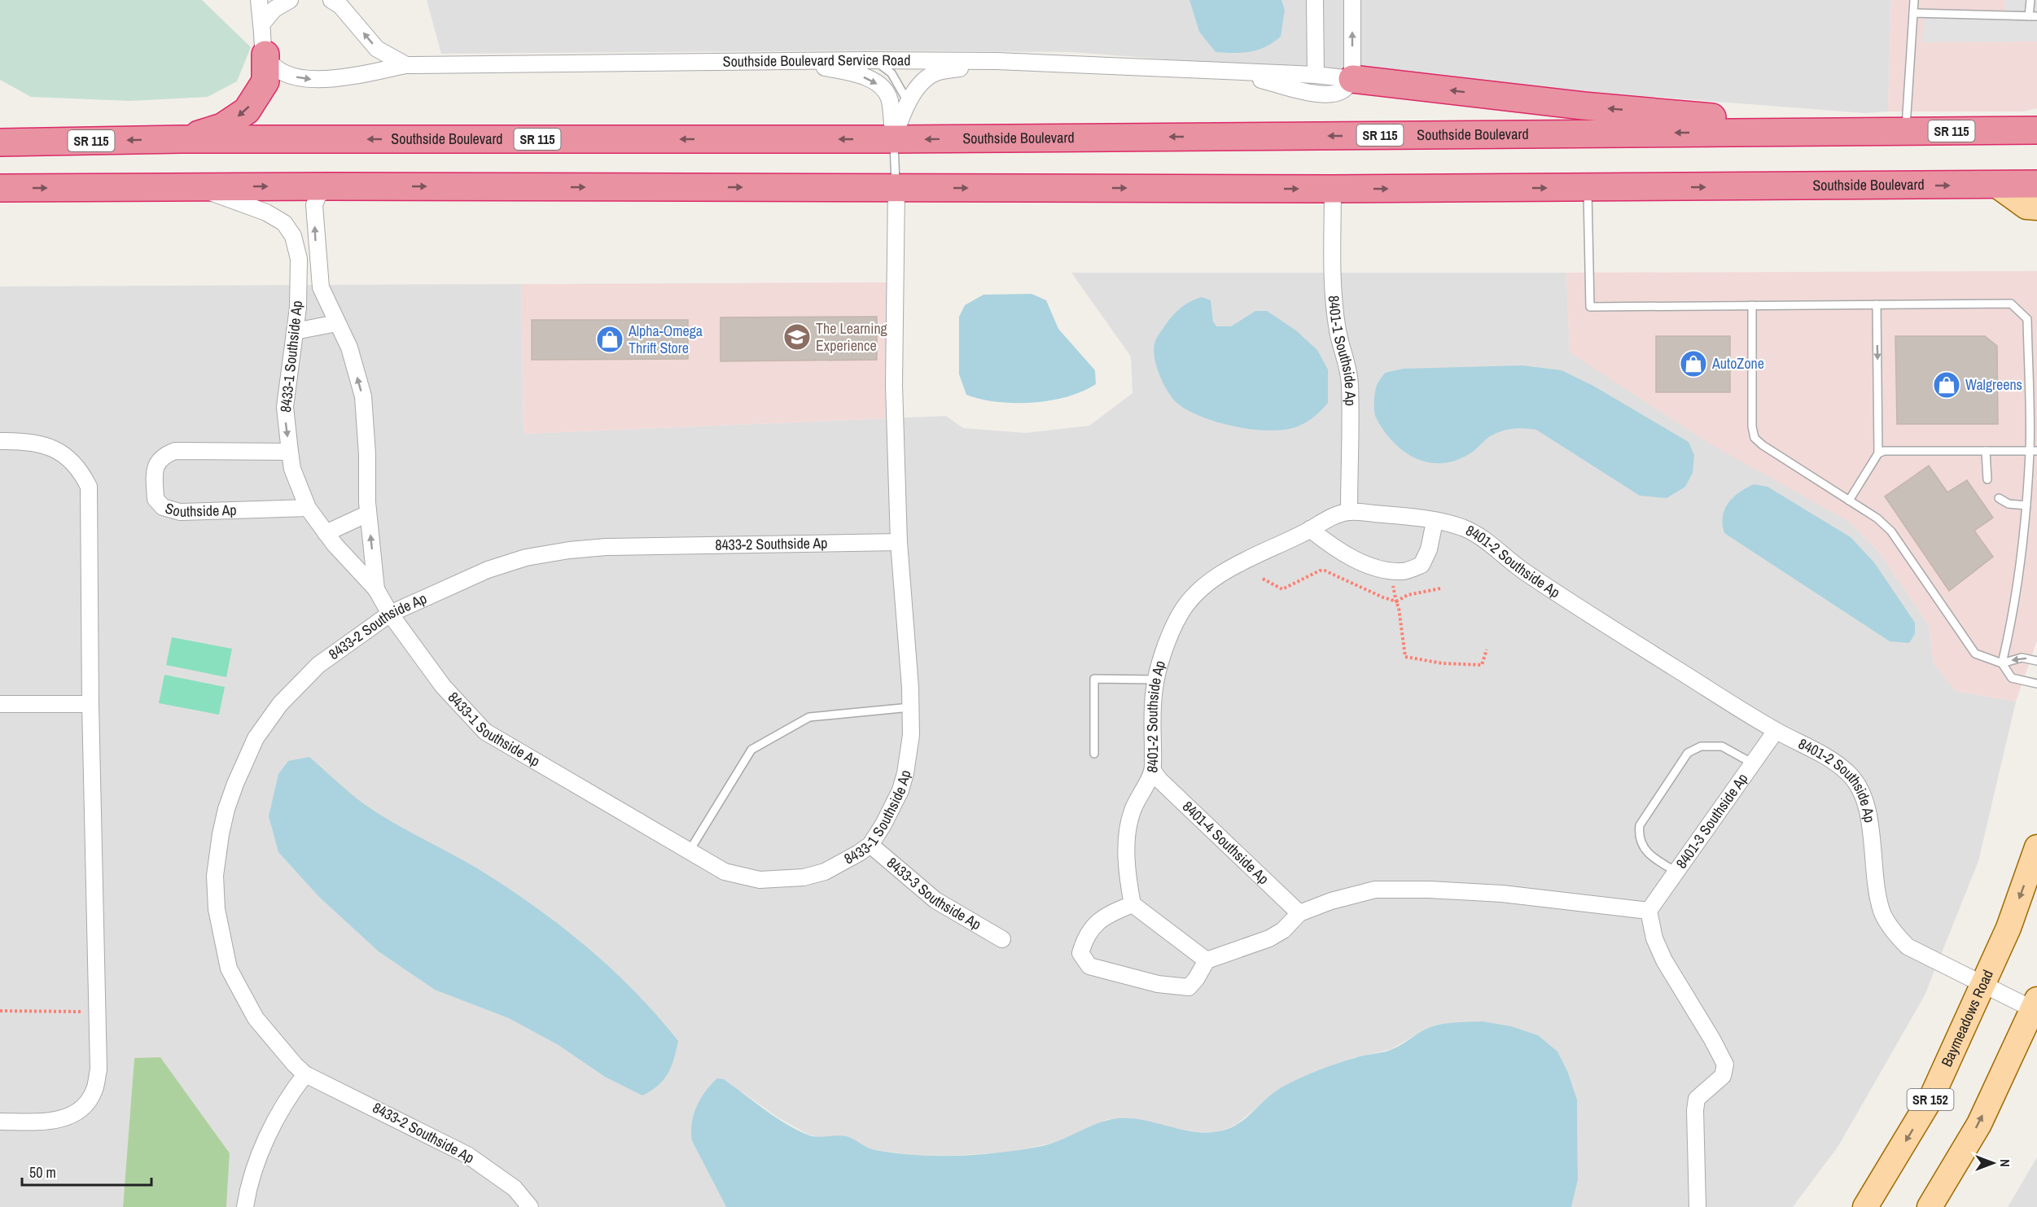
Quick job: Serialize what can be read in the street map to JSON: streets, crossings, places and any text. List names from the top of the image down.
{
  "streets": {
    "highway": ["SR 115", "Southside Boulevard"],
    "main road": ["Baymeadows Road", "SR 152"],
    "street": [
      "Southside Boulevard Service Road",
      "8401-1 Southside Ap",
      "8433-1 Southside Ap",
      "Southside Ap",
      "8433-2 Southside Ap",
      "8401-2 Southside Ap",
      "8401-3 Southside Ap",
      "8401-4 Southside Ap",
      "8433-3 Southside Ap"
    ]
  },
  "crossings": [
    ["Southside Boulevard", "8401-1 Southside Ap"],
    ["Southside Boulevard", "8433-1 Southside Ap"],
    ["8401-1 Southside Ap", "8401-2 Southside Ap"],
    ["8433-1 Southside Ap", "Southside Ap"],
    ["8433-1 Southside Ap", "8433-2 Southside Ap"],
    ["8433-1 Southside Ap", "8433-3 Southside Ap"],
    ["8401-2 Southside Ap", "8401-3 Southside Ap"],
    ["8401-2 Southside Ap", "8401-4 Southside Ap"],
    ["8401-2 Southside Ap", "Baymeadows Road"]
  ],
  "places": {
    "school or university": ["The Learning Experience"],
    "shop": ["Alpha-Omega Thrift Store", "AutoZone", "Walgreens"]
  },
  "scale_bar": "50 m",
  "north": "right"
}
